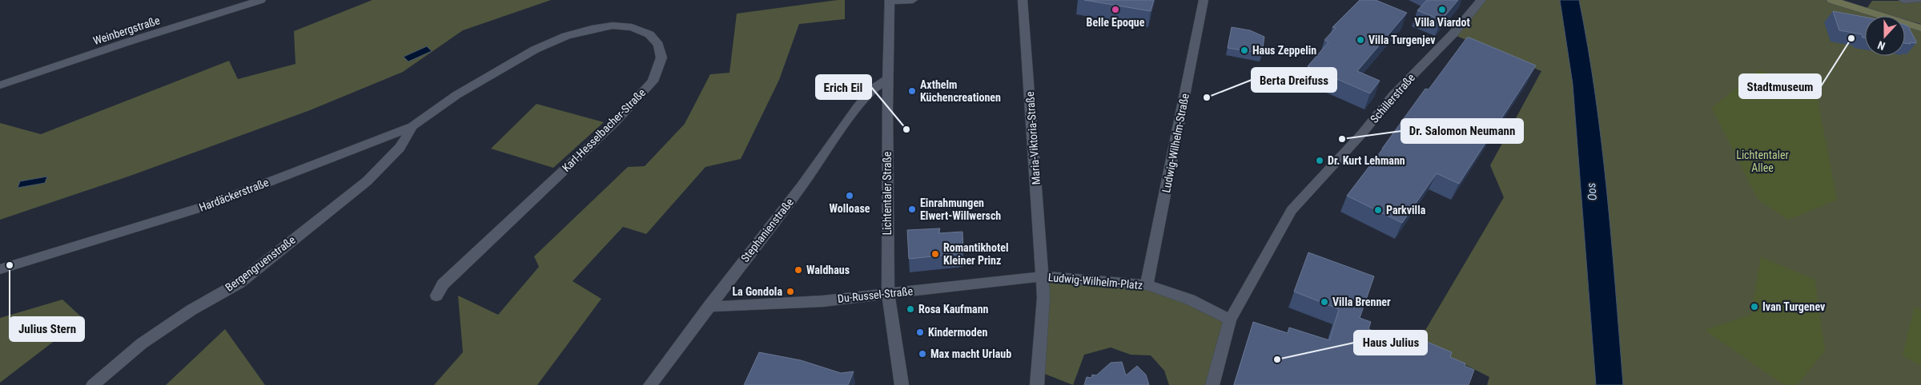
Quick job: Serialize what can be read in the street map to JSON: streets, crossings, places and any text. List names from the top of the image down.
{
  "streets": {
    "street": [
      "Weinbergstraße",
      "Schillerstraße",
      "Karl-Hesselbacher-Straße",
      "Maria-Viktoria-Straße",
      "Ludwig-Wilhelm-Straße",
      "Lichtentaler Straße",
      "Hardäckerstraße",
      "Stephanienstraße",
      "Bergengruenstraße",
      "Ludwig-Wilhelm-Platz",
      "Du-Russel-Straße"
    ]
  },
  "crossings": [
    ["Schillerstraße", "Ludwig-Wilhelm-Platz"],
    ["Karl-Hesselbacher-Straße", "Hardäckerstraße"],
    ["Maria-Viktoria-Straße", "Ludwig-Wilhelm-Platz"],
    ["Maria-Viktoria-Straße", "Du-Russel-Straße"],
    ["Ludwig-Wilhelm-Straße", "Ludwig-Wilhelm-Platz"],
    ["Lichtentaler Straße", "Stephanienstraße"],
    ["Lichtentaler Straße", "Du-Russel-Straße"],
    ["Hardäckerstraße", "Bergengruenstraße"],
    ["Stephanienstraße", "Du-Russel-Straße"],
    ["Ludwig-Wilhelm-Platz", "Du-Russel-Straße"]
  ],
  "water": ["Oos"],
  "parks": ["Lichtentaler Allee"],
  "places": [
    "Belle Epoque",
    "Villa Viardot",
    "Stadtmuseum",
    "Villa Turgenjev",
    "Haus Zeppelin",
    "Axthelm Küchencreationen",
    "Berta Dreifuss",
    "Erich Eil",
    "Dr. Salomon Neumann",
    "Dr. Kurt Lehmann",
    "Wolloase",
    "Einrahmungen Elwert-Willwersch",
    "Parkvilla",
    "Romantikhotel Kleiner Prinz",
    "Julius Stern",
    "Waldhaus",
    "La Gondola",
    "Villa Brenner",
    "Ivan Turgenev",
    "Rosa Kaufmann",
    "Kindermoden",
    "Max macht Urlaub",
    "Haus Julius"
  ],
  "north": "bottom"
}
